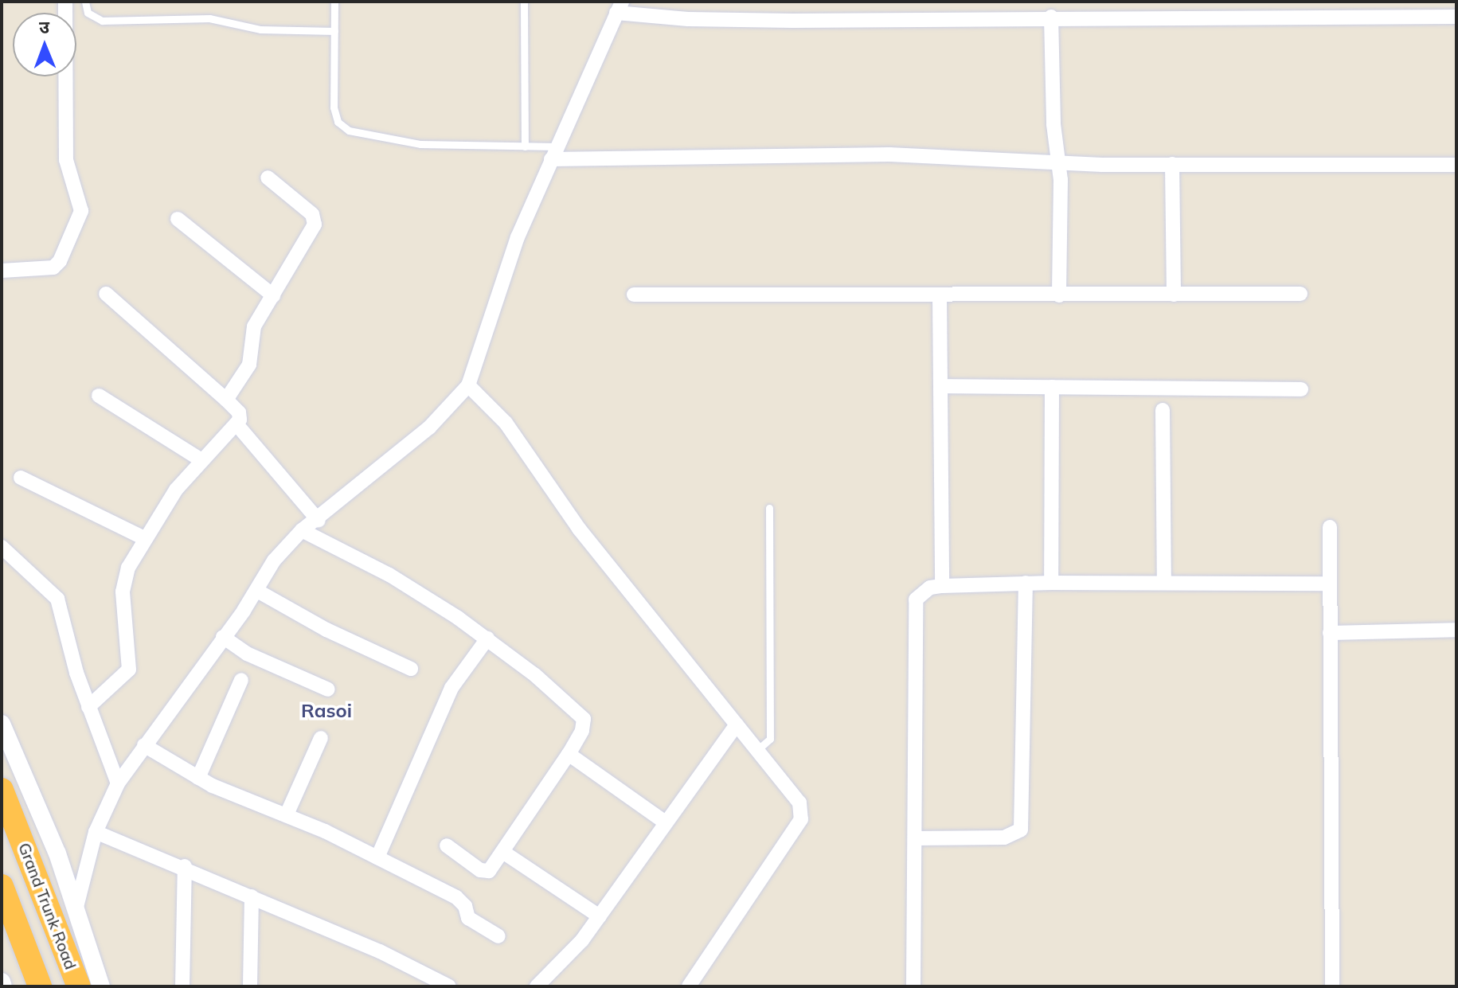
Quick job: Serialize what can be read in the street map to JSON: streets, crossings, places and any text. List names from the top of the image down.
{
  "streets": {
    "highway": ["Grand Trunk Road"]
  },
  "districts": ["Rasoi"],
  "north": "top"
}
